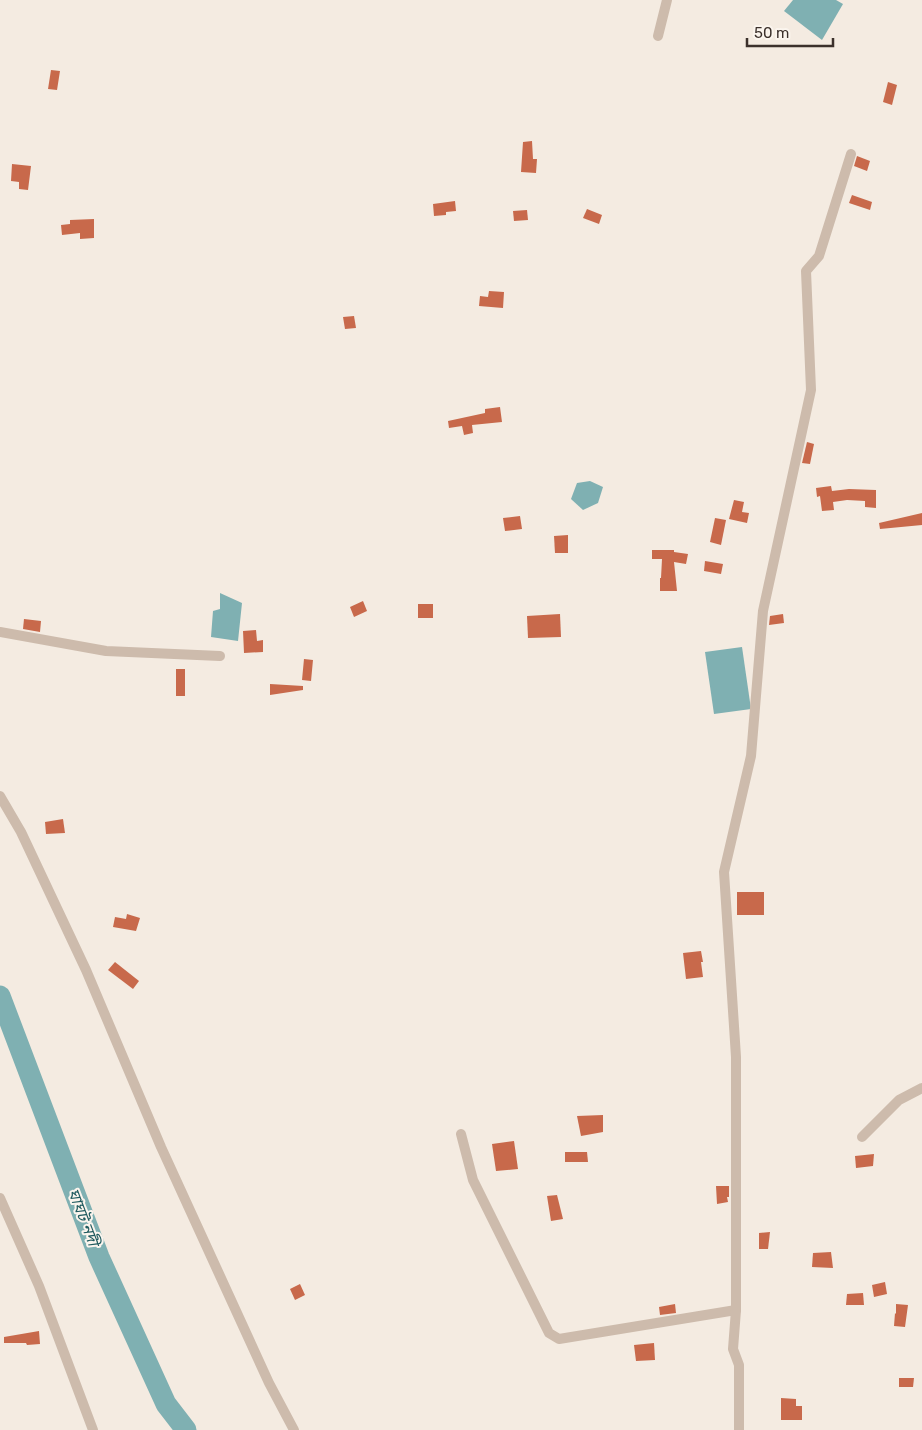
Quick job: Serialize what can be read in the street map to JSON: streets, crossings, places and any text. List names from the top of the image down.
{
  "water": ["ঘাঘট নদী"],
  "scale_bar": "50 m"
}
